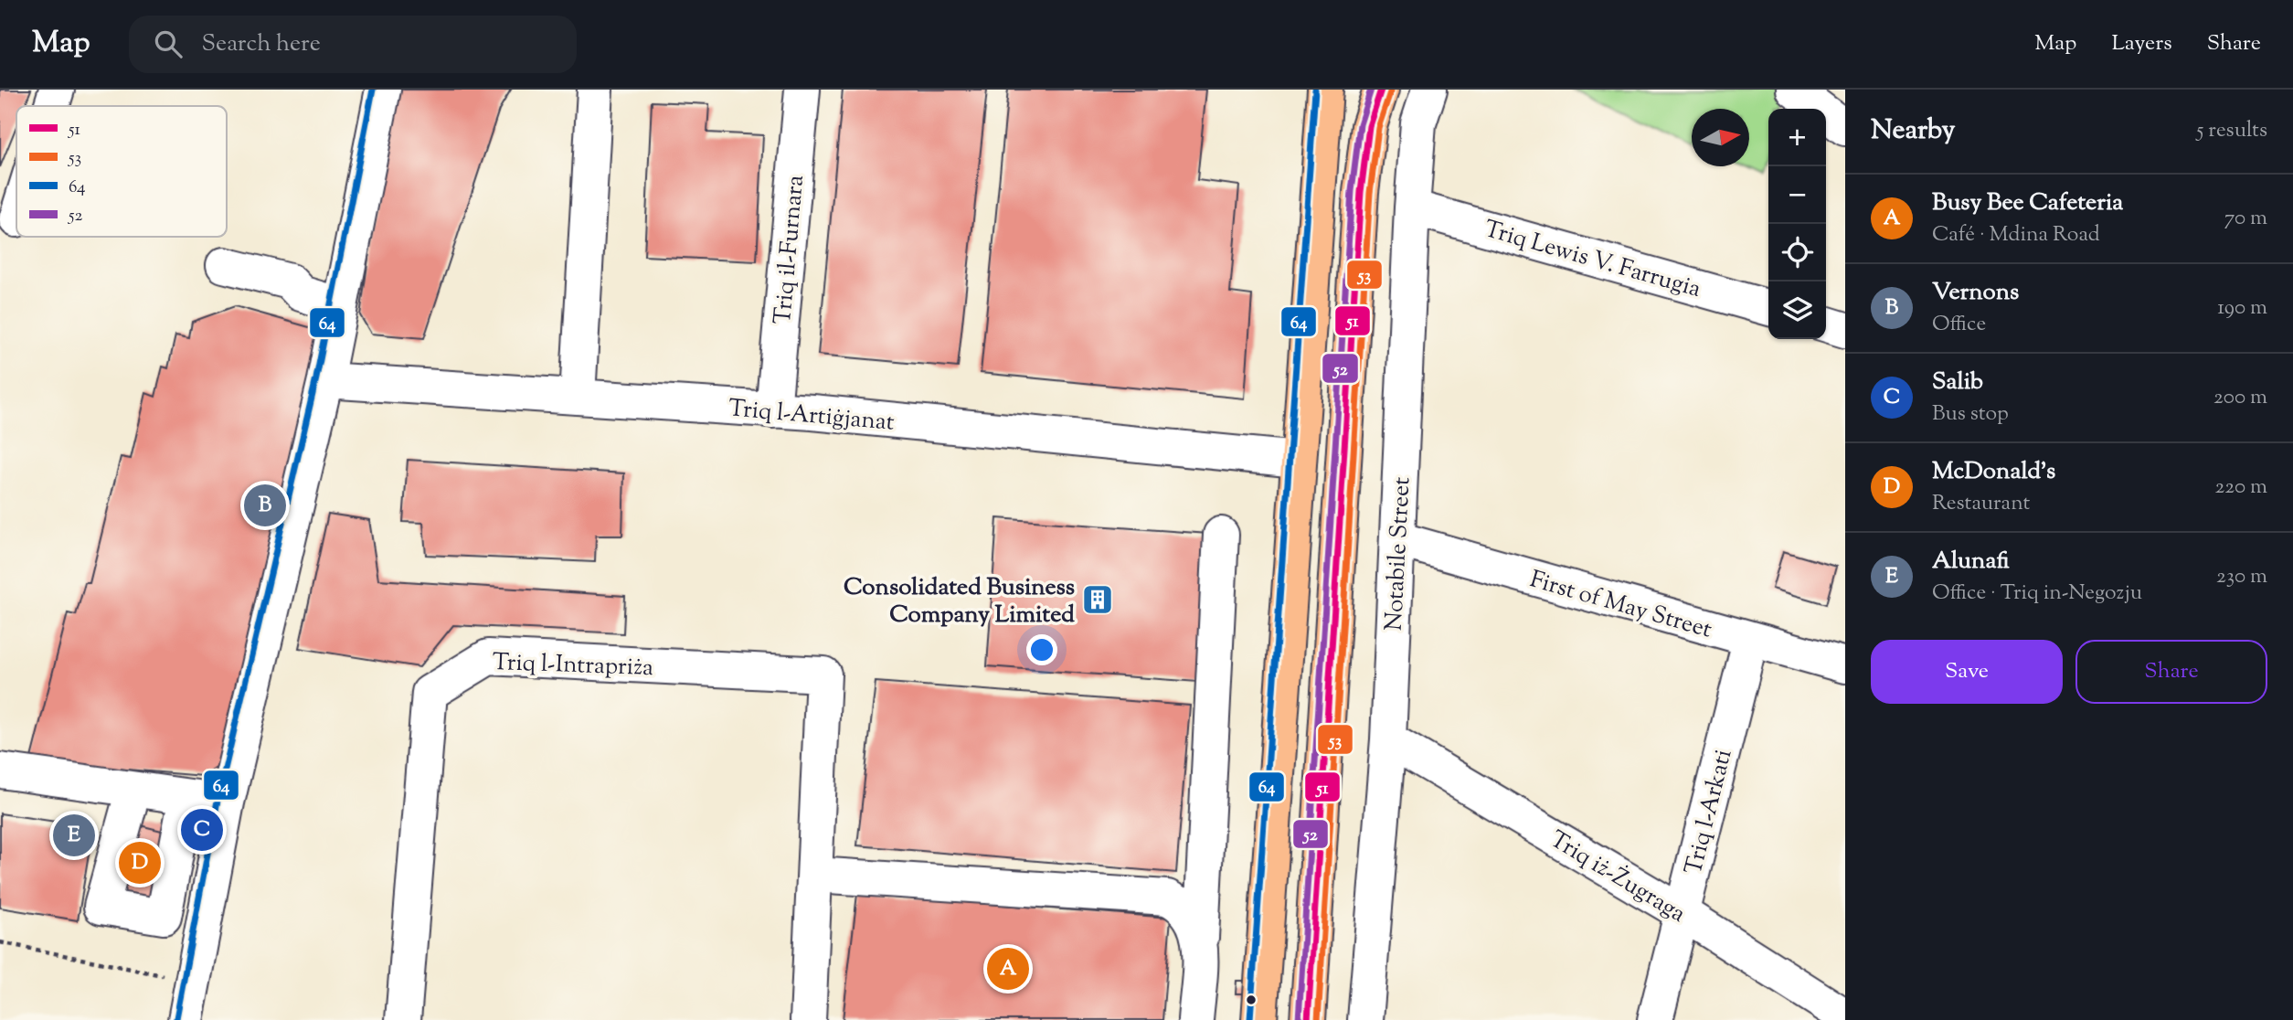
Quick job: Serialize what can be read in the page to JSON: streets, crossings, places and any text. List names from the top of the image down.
{
  "streets": {
    "street": [
      "Triq il-Furnara",
      "Triq Lewis V. Farrugia",
      "Triq l-Artiġjanat",
      "Notabile Street",
      "First of May Street",
      "Triq l-Intrapriża",
      "Triq l-Arkati",
      "Triq iż-Żugraga"
    ]
  },
  "crossings": [
    ["Triq il-Furnara", "Triq l-Artiġjanat"],
    ["Triq Lewis V. Farrugia", "Notabile Street"],
    ["Notabile Street", "First of May Street"],
    ["Notabile Street", "Triq iż-Żugraga"],
    ["First of May Street", "Triq l-Arkati"],
    ["Triq l-Arkati", "Triq iż-Żugraga"]
  ],
  "places": {
    "building": ["Consolidated Business Company Limited"]
  },
  "lines": [
    "transit line 51",
    "transit line 64",
    "transit line 52",
    "transit line 53"
  ],
  "legend": [
    "51",
    "53",
    "64",
    "52"
  ],
  "north": "right",
  "page": {
    "header": "Map",
    "search": "Search here",
    "nav": ["Map", "Layers", "Share"],
    "heading": ["Nearby", "5 results"],
    "map_buttons": ["+", "−"],
    "list": [
      {
        "mark": "A",
        "name": "Busy Bee Cafeteria",
        "note": "Café · Mdina Road",
        "value": "70 m"
      },
      {
        "mark": "B",
        "name": "Vernons",
        "note": "Office",
        "value": "190 m"
      },
      {
        "mark": "C",
        "name": "Salib",
        "note": "Bus stop",
        "value": "200 m"
      },
      {
        "mark": "D",
        "name": "McDonald's",
        "note": "Restaurant",
        "value": "220 m"
      },
      {
        "mark": "E",
        "name": "Alunafi",
        "note": "Office · Triq in-Negozju",
        "value": "230 m"
      }
    ],
    "pins": [
      "B",
      "C",
      "E",
      "D",
      "A"
    ],
    "buttons": ["Save", "Share"]
  }
}
